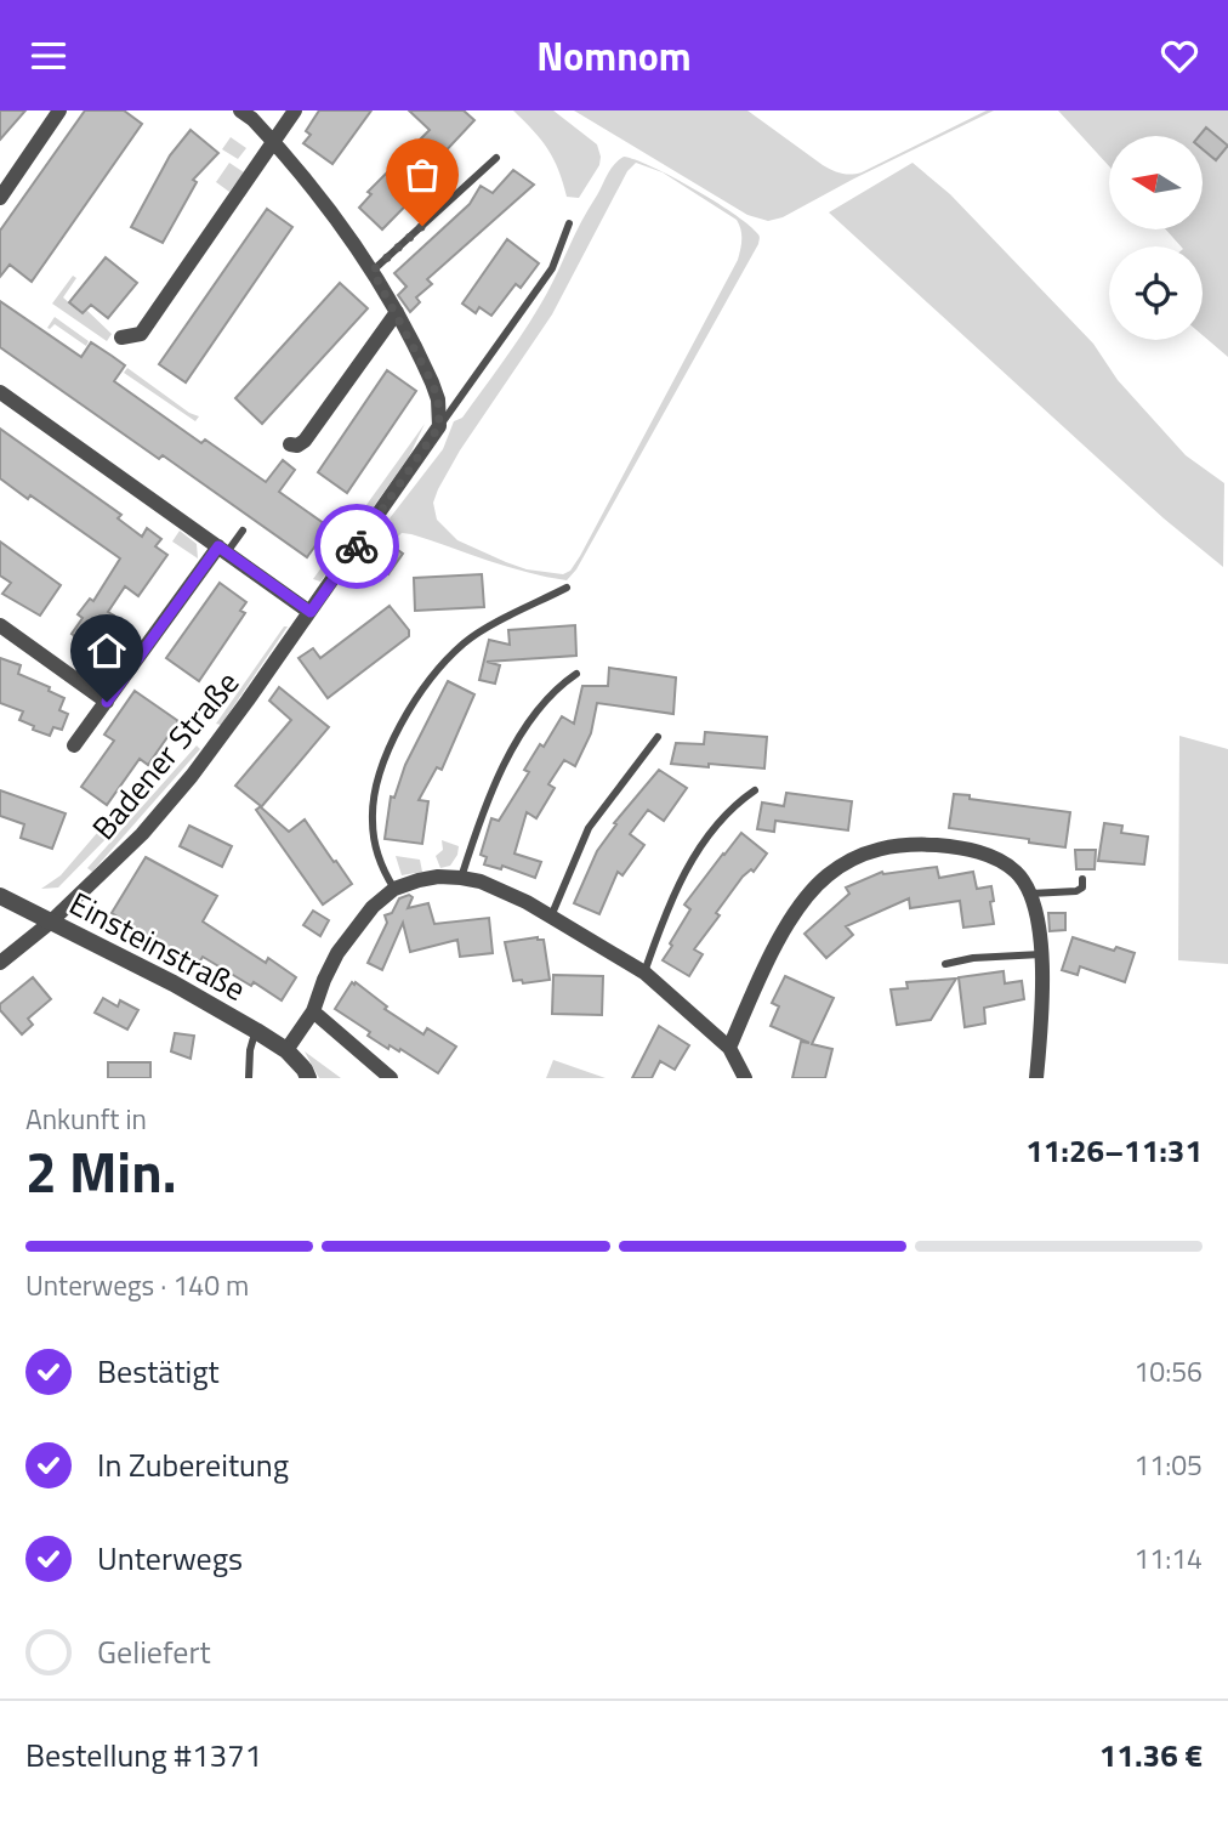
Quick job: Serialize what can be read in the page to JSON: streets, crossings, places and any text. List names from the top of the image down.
{
  "streets": {
    "street": ["Badener Straße", "Einsteinstraße"]
  },
  "crossings": [
    ["Badener Straße", "Einsteinstraße"]
  ],
  "north": "left",
  "page": {
    "header": "Nomnom",
    "heading": ["2 Min.", "Ankunft in", "11:26–11:31"],
    "panel": ["Bestellung #1371", "11.36 €"],
    "bar": "Unterwegs · 140 m",
    "list": [
      ["Bestätigt", "10:56"],
      ["In Zubereitung", "11:05"],
      ["Unterwegs", "11:14"],
      "Geliefert"
    ]
  }
}
